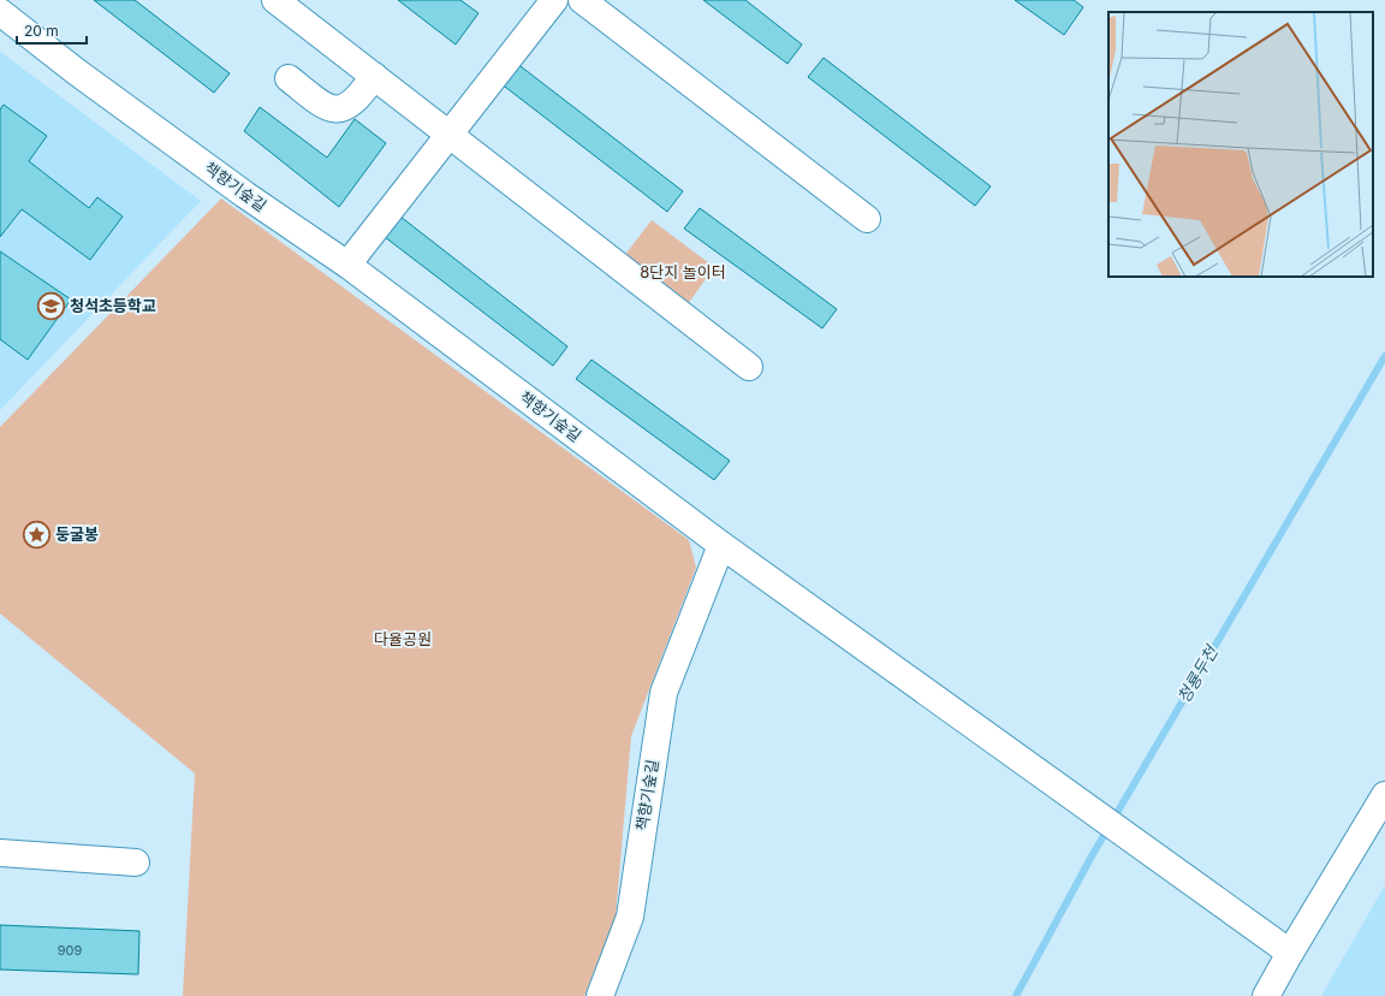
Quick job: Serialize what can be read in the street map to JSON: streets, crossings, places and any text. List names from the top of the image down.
{
  "streets": {
    "street": ["책향기숲길"]
  },
  "water": ["청룡두천"],
  "parks": ["8단지 놀이터", "다율공원"],
  "places": {
    "school or university": ["청석초등학교"],
    "place": ["둥굴봉"]
  },
  "house_numbers": ["909"],
  "scale_bar": "20 m"
}
